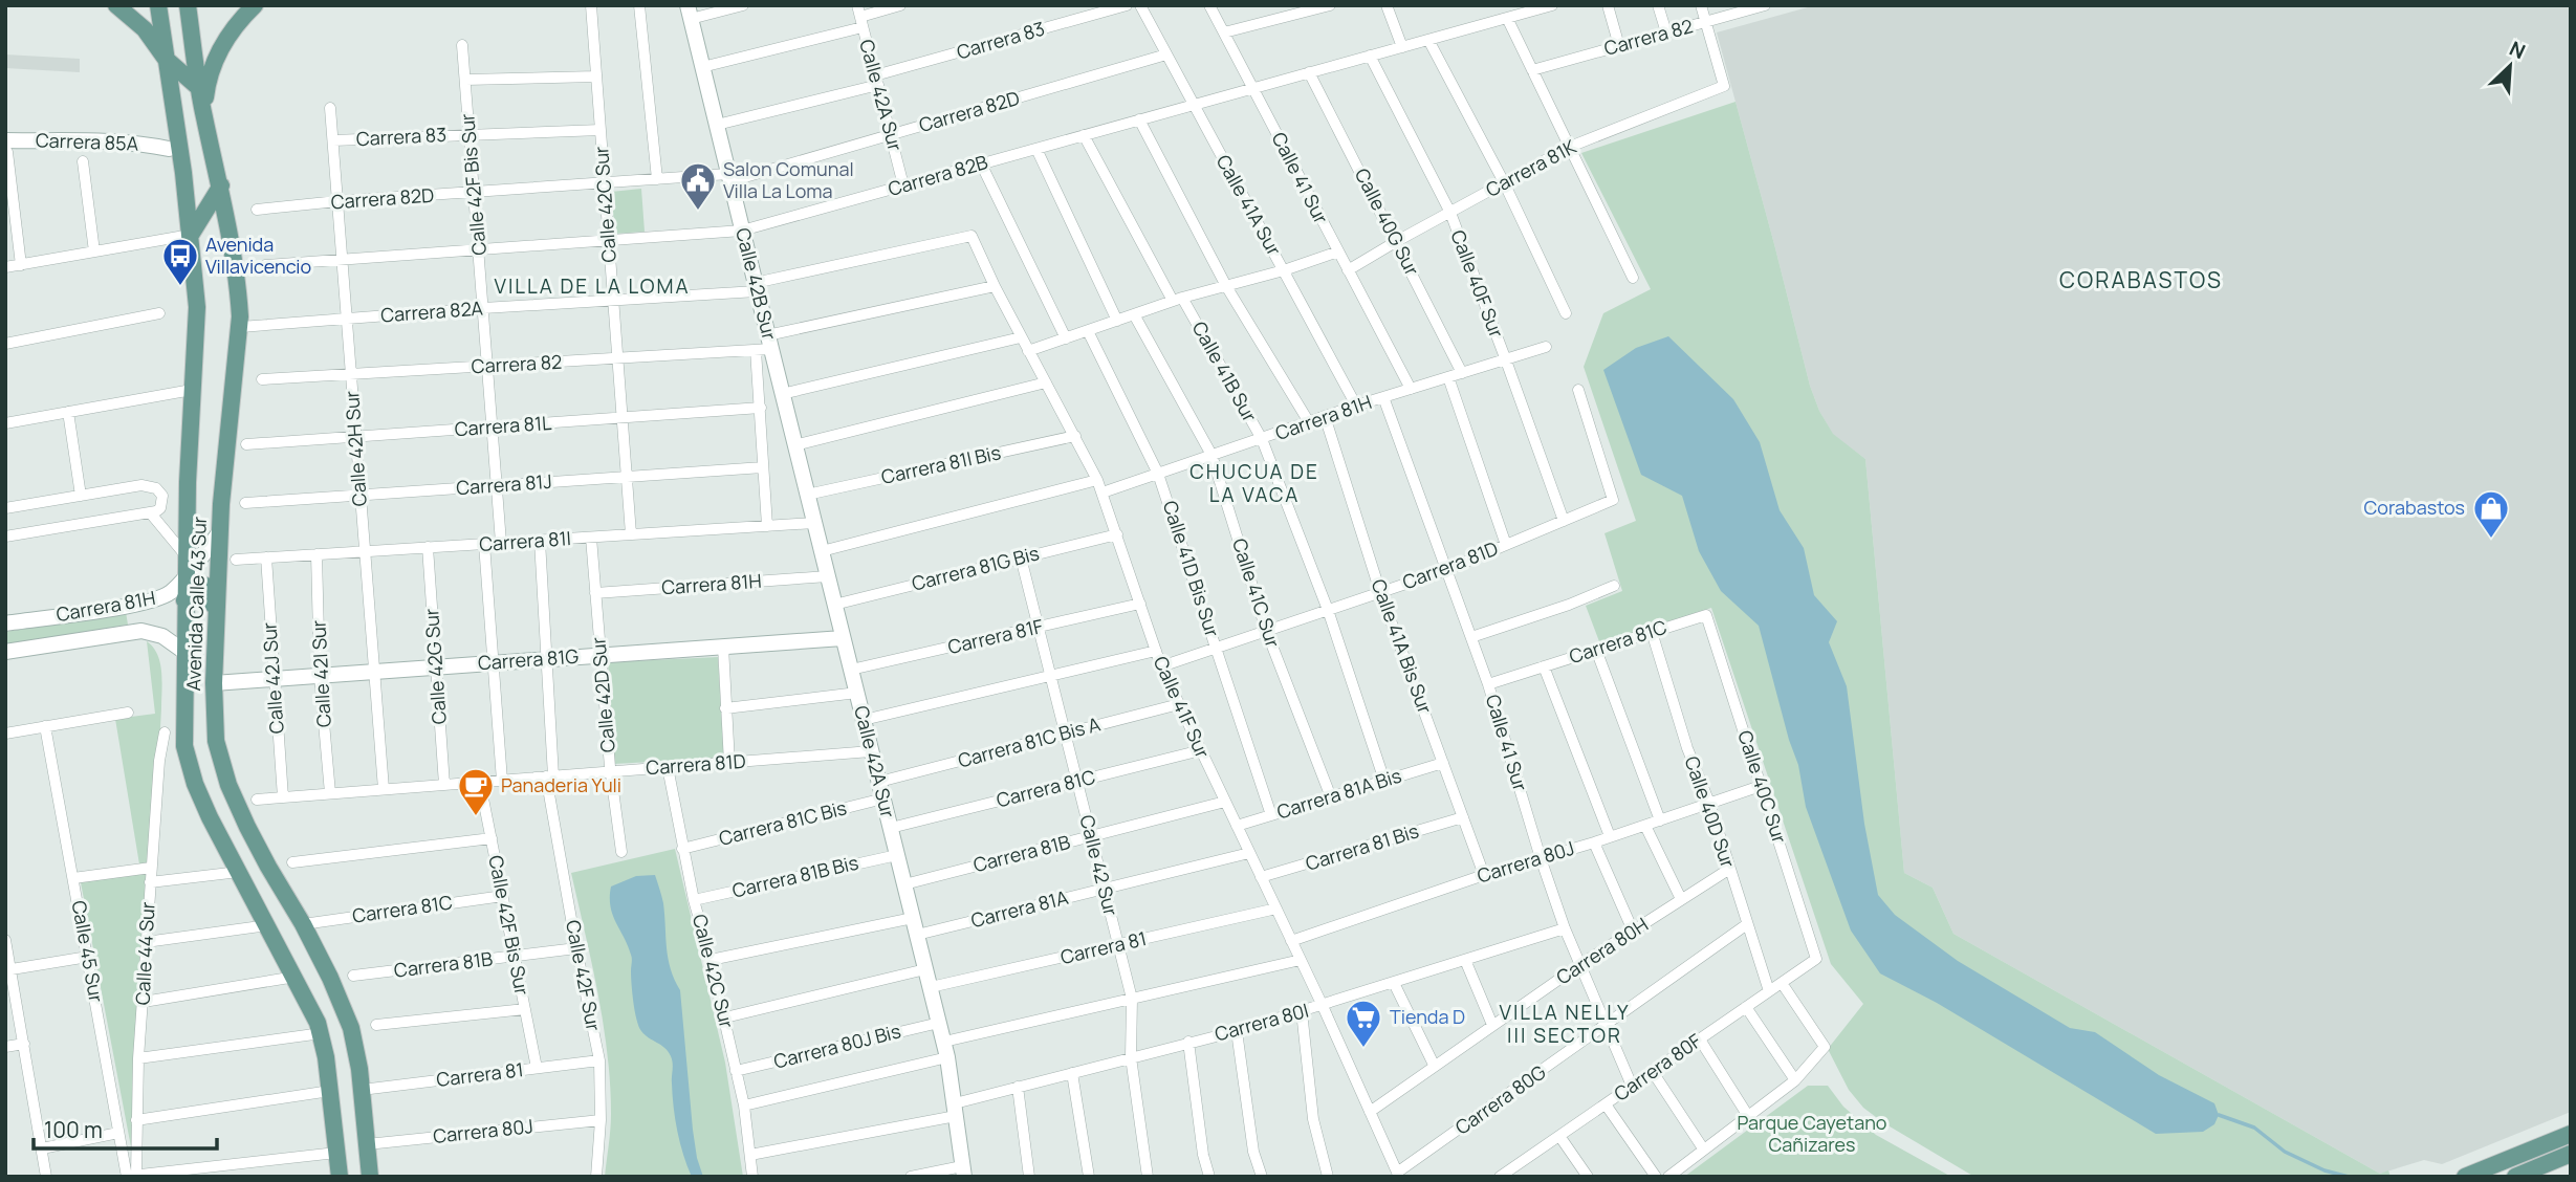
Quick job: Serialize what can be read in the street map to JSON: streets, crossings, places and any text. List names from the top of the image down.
{
  "streets": {
    "main road": ["Avenida Calle 43 Sur"],
    "street": [
      "Carrera 82",
      "Carrera 83",
      "Calle 42A Sur",
      "Carrera 82D",
      "Carrera 85A",
      "Carrera 81K",
      "Carrera 82B",
      "Calle 41 Sur",
      "Calle 42F Bis Sur",
      "Calle 42C Sur",
      "Calle 41A Sur",
      "Calle 40G Sur",
      "Calle 42B Sur",
      "Calle 40F Sur",
      "Carrera 82A",
      "Calle 41B Sur",
      "Carrera 81H",
      "Carrera 81L",
      "Calle 42H Sur",
      "Carrera 81I Bis",
      "Carrera 81J",
      "Carrera 81I",
      "Carrera 81D",
      "Carrera 81G Bis",
      "Calle 41D Bis Sur",
      "Calle 41C Sur",
      "Carrera 81F",
      "Carrera 81C",
      "Calle 41A Bis Sur",
      "Carrera 81G",
      "Calle 42G Sur",
      "Calle 42I Sur",
      "Calle 42J Sur",
      "Calle 42D Sur",
      "Calle 41F Sur",
      "Carrera 81C Bis A",
      "Calle 40C Sur",
      "Carrera 81A Bis",
      "Calle 40D Sur",
      "Carrera 81C Bis",
      "Carrera 81 Bis",
      "Carrera 81B",
      "Carrera 80J",
      "Calle 42 Sur",
      "Carrera 81B Bis",
      "Carrera 81A",
      "Carrera 81",
      "Calle 45 Sur",
      "Carrera 80H",
      "Calle 44 Sur",
      "Calle 42F Sur",
      "Carrera 80I",
      "Carrera 80J Bis",
      "Carrera 80F",
      "Carrera 80G"
    ]
  },
  "crossings": [
    ["Carrera 82", "Calle 42A Sur"],
    ["Carrera 82", "Carrera 81K"],
    ["Carrera 82", "Calle 42F Bis Sur"],
    ["Carrera 82", "Calle 42C Sur"],
    ["Carrera 82", "Calle 42B Sur"],
    ["Carrera 82", "Calle 42H Sur"],
    ["Carrera 82", "Calle 41F Sur"],
    ["Carrera 83", "Calle 42A Sur"],
    ["Carrera 83", "Calle 42F Bis Sur"],
    ["Carrera 83", "Calle 42C Sur"],
    ["Carrera 83", "Calle 42B Sur"],
    ["Carrera 83", "Calle 42H Sur"],
    ["Calle 42A Sur", "Carrera 82D"],
    ["Calle 42A Sur", "Carrera 82B"],
    ["Calle 42A Sur", "Calle 42B Sur"],
    ["Calle 42A Sur", "Carrera 81H"],
    ["Calle 42A Sur", "Carrera 81I Bis"],
    ["Calle 42A Sur", "Carrera 81I"],
    ["Calle 42A Sur", "Carrera 81D"],
    ["Calle 42A Sur", "Carrera 81G Bis"],
    ["Calle 42A Sur", "Carrera 81F"],
    ["Calle 42A Sur", "Carrera 81C"],
    ["Calle 42A Sur", "Carrera 81G"],
    ["Calle 42A Sur", "Carrera 81C Bis A"],
    ["Calle 42A Sur", "Carrera 81C Bis"],
    ["Calle 42A Sur", "Carrera 81B"],
    ["Calle 42A Sur", "Carrera 81B Bis"],
    ["Calle 42A Sur", "Carrera 81A"],
    ["Calle 42A Sur", "Carrera 81"],
    ["Calle 42A Sur", "Carrera 80I"],
    ["Calle 42A Sur", "Carrera 80J Bis"],
    ["Carrera 82D", "Calle 42F Bis Sur"],
    ["Carrera 82D", "Calle 42C Sur"],
    ["Carrera 82D", "Calle 41A Sur"],
    ["Carrera 82D", "Calle 42B Sur"],
    ["Carrera 82D", "Calle 42H Sur"],
    ["Carrera 81K", "Calle 41 Sur"],
    ["Carrera 81K", "Calle 40G Sur"],
    ["Carrera 81K", "Calle 40F Sur"],
    ["Carrera 82B", "Calle 41 Sur"],
    ["Carrera 82B", "Calle 42F Bis Sur"],
    ["Carrera 82B", "Calle 42C Sur"],
    ["Carrera 82B", "Calle 41A Sur"],
    ["Carrera 82B", "Calle 40G Sur"],
    ["Carrera 82B", "Calle 42B Sur"],
    ["Carrera 82B", "Calle 40F Sur"],
    ["Carrera 82B", "Calle 41B Sur"],
    ["Carrera 82B", "Calle 42H Sur"],
    ["Calle 41 Sur", "Carrera 81H"],
    ["Calle 41 Sur", "Carrera 81D"],
    ["Calle 41 Sur", "Carrera 81C"],
    ["Calle 41 Sur", "Carrera 80J"],
    ["Calle 41 Sur", "Carrera 80H"],
    ["Calle 41 Sur", "Carrera 80I"],
    ["Calle 41 Sur", "Carrera 80F"],
    ["Calle 41 Sur", "Carrera 80G"],
    ["Calle 42F Bis Sur", "Carrera 82A"],
    ["Calle 42F Bis Sur", "Carrera 81L"],
    ["Calle 42F Bis Sur", "Carrera 81J"],
    ["Calle 42F Bis Sur", "Carrera 81I"],
    ["Calle 42F Bis Sur", "Carrera 81D"],
    ["Calle 42F Bis Sur", "Carrera 81C"],
    ["Calle 42F Bis Sur", "Carrera 81B"],
    ["Calle 42F Bis Sur", "Carrera 81"],
    ["Calle 42C Sur", "Carrera 82A"],
    ["Calle 42C Sur", "Carrera 81L"],
    ["Calle 42C Sur", "Carrera 81J"],
    ["Calle 42C Sur", "Carrera 81I"],
    ["Calle 42C Sur", "Carrera 81D"],
    ["Calle 42C Sur", "Carrera 81C Bis"],
    ["Calle 42C Sur", "Carrera 81B Bis"],
    ["Calle 42C Sur", "Carrera 80I"],
    ["Calle 42C Sur", "Carrera 80J Bis"],
    ["Calle 41A Sur", "Carrera 81H"],
    ["Calle 40G Sur", "Carrera 81H"],
    ["Calle 42B Sur", "Carrera 82A"],
    ["Calle 42B Sur", "Carrera 81L"],
    ["Calle 42B Sur", "Carrera 81J"],
    ["Calle 42B Sur", "Carrera 81I"],
    ["Calle 40F Sur", "Carrera 81H"],
    ["Calle 40F Sur", "Carrera 81D"],
    ["Carrera 82A", "Calle 42H Sur"],
    ["Carrera 82A", "Avenida Calle 43 Sur"],
    ["Carrera 82A", "Calle 41F Sur"],
    ["Calle 41B Sur", "Carrera 81H"],
    ["Calle 41B Sur", "Carrera 81D"],
    ["Calle 41B Sur", "Carrera 81A Bis"],
    ["Carrera 81H", "Calle 41D Bis Sur"],
    ["Carrera 81H", "Calle 41C Sur"],
    ["Carrera 81H", "Avenida Calle 43 Sur"],
    ["Carrera 81H", "Calle 41A Bis Sur"],
    ["Carrera 81H", "Calle 42D Sur"],
    ["Carrera 81H", "Calle 41F Sur"],
    ["Carrera 81L", "Calle 42H Sur"],
    ["Calle 42H Sur", "Carrera 81J"],
    ["Calle 42H Sur", "Carrera 81I"],
    ["Calle 42H Sur", "Carrera 81D"],
    ["Calle 42H Sur", "Carrera 81G"],
    ["Carrera 81I Bis", "Calle 41F Sur"],
    ["Carrera 81I", "Calle 42G Sur"],
    ["Carrera 81I", "Calle 42I Sur"],
    ["Carrera 81I", "Calle 42J Sur"],
    ["Carrera 81I", "Calle 42D Sur"],
    ["Carrera 81I", "Calle 42F Sur"],
    ["Carrera 81D", "Calle 41D Bis Sur"],
    ["Carrera 81D", "Calle 41C Sur"],
    ["Carrera 81D", "Calle 41A Bis Sur"],
    ["Carrera 81D", "Calle 42G Sur"],
    ["Carrera 81D", "Calle 42I Sur"],
    ["Carrera 81D", "Calle 42J Sur"],
    ["Carrera 81D", "Calle 42D Sur"],
    ["Carrera 81D", "Calle 41F Sur"],
    ["Carrera 81D", "Calle 42F Sur"],
    ["Carrera 81G Bis", "Calle 41F Sur"],
    ["Carrera 81G Bis", "Calle 42 Sur"],
    ["Calle 41D Bis Sur", "Carrera 81A Bis"],
    ["Calle 41C Sur", "Carrera 81A Bis"],
    ["Avenida Calle 43 Sur", "Carrera 81C"],
    ["Avenida Calle 43 Sur", "Carrera 81G"],
    ["Avenida Calle 43 Sur", "Carrera 80J"],
    ["Avenida Calle 43 Sur", "Carrera 81"],
    ["Carrera 81F", "Calle 41F Sur"],
    ["Carrera 81F", "Calle 42 Sur"],
    ["Carrera 81C", "Calle 41F Sur"],
    ["Carrera 81C", "Calle 40C Sur"],
    ["Carrera 81C", "Calle 40D Sur"],
    ["Carrera 81C", "Calle 42 Sur"],
    ["Calle 41A Bis Sur", "Carrera 81A Bis"],
    ["Calle 41A Bis Sur", "Carrera 81 Bis"],
    ["Calle 41A Bis Sur", "Carrera 80J"],
    ["Carrera 81G", "Calle 42G Sur"],
    ["Carrera 81G", "Calle 42I Sur"],
    ["Carrera 81G", "Calle 42J Sur"],
    ["Carrera 81G", "Calle 42D Sur"],
    ["Carrera 81G", "Calle 42F Sur"],
    ["Calle 41F Sur", "Carrera 81C Bis A"],
    ["Calle 41F Sur", "Carrera 81A Bis"],
    ["Calle 41F Sur", "Carrera 81 Bis"],
    ["Calle 41F Sur", "Carrera 81B"],
    ["Calle 41F Sur", "Carrera 80J"],
    ["Calle 41F Sur", "Carrera 81A"],
    ["Calle 41F Sur", "Carrera 81"],
    ["Calle 41F Sur", "Carrera 80H"],
    ["Calle 41F Sur", "Carrera 80I"],
    ["Calle 41F Sur", "Carrera 80G"],
    ["Carrera 81C Bis A", "Calle 42 Sur"],
    ["Calle 40C Sur", "Carrera 80J"],
    ["Calle 40C Sur", "Carrera 80F"],
    ["Calle 40D Sur", "Carrera 80J"],
    ["Calle 40D Sur", "Carrera 80H"],
    ["Calle 40D Sur", "Carrera 80F"],
    ["Calle 40D Sur", "Carrera 80G"],
    ["Carrera 81B", "Calle 42 Sur"],
    ["Carrera 81B", "Calle 42F Sur"],
    ["Carrera 80J", "Calle 42F Sur"],
    ["Calle 42 Sur", "Carrera 81A"],
    ["Calle 42 Sur", "Carrera 81"],
    ["Calle 42 Sur", "Carrera 80I"],
    ["Carrera 81", "Calle 42F Sur"],
    ["Calle 45 Sur", "Calle 44 Sur"]
  ],
  "districts": [
    "CORABASTOS",
    "VILLA DE LA LOMA",
    "CHUCUA DE LA VACA",
    "VILLA NELLY III SECTOR"
  ],
  "parks": ["Parque Cayetano Cañizares"],
  "places": {
    "public building": ["Salon Comunal Villa La Loma"],
    "bus stop": ["Avenida Villavicencio"],
    "shop": ["Corabastos"],
    "cafe": ["Panaderia Yuli"],
    "supermarket": ["Tienda D"]
  },
  "scale_bar": "100 m",
  "north": "top right"
}
